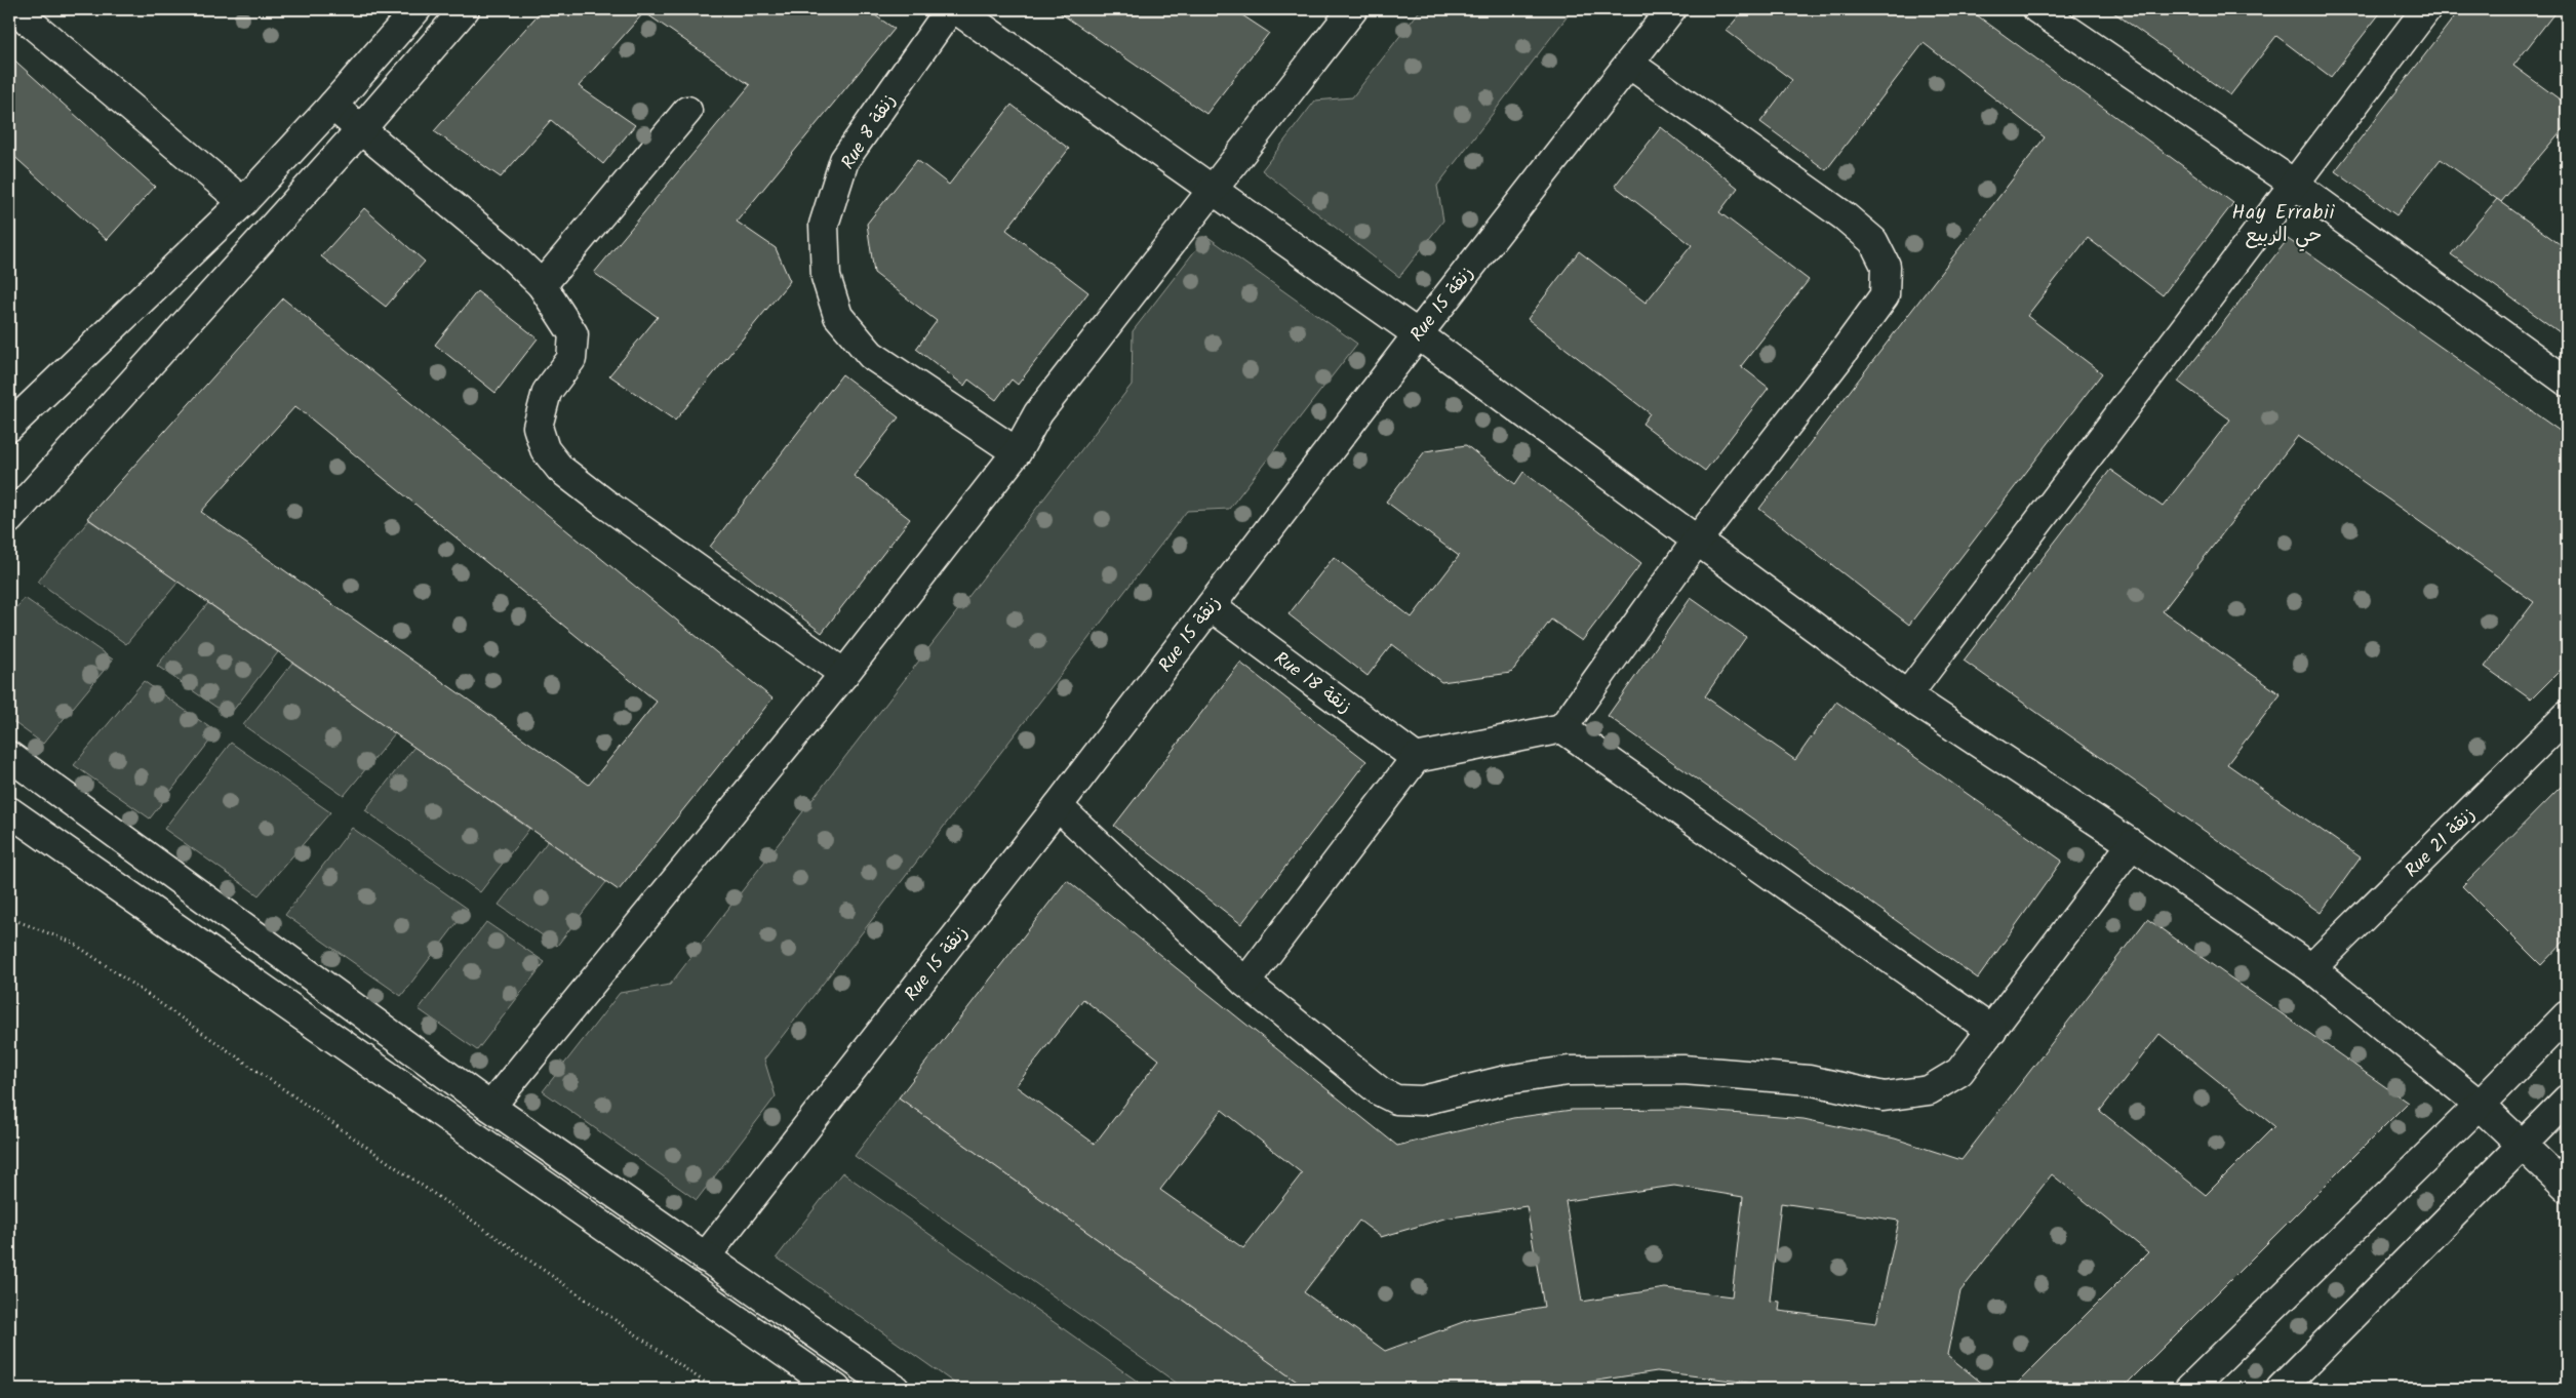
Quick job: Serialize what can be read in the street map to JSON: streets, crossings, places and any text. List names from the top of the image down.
{
  "streets": {
    "street": [
      "Rue 8 زنقة",
      "Rue 15 زنقة",
      "Rue 18 زنقة",
      "Rue 21 زنقة"
    ]
  },
  "crossings": [
    ["Rue 15 زنقة", "Rue 18 زنقة"]
  ],
  "districts": ["Hay Errabii حي الربيع"]
}
